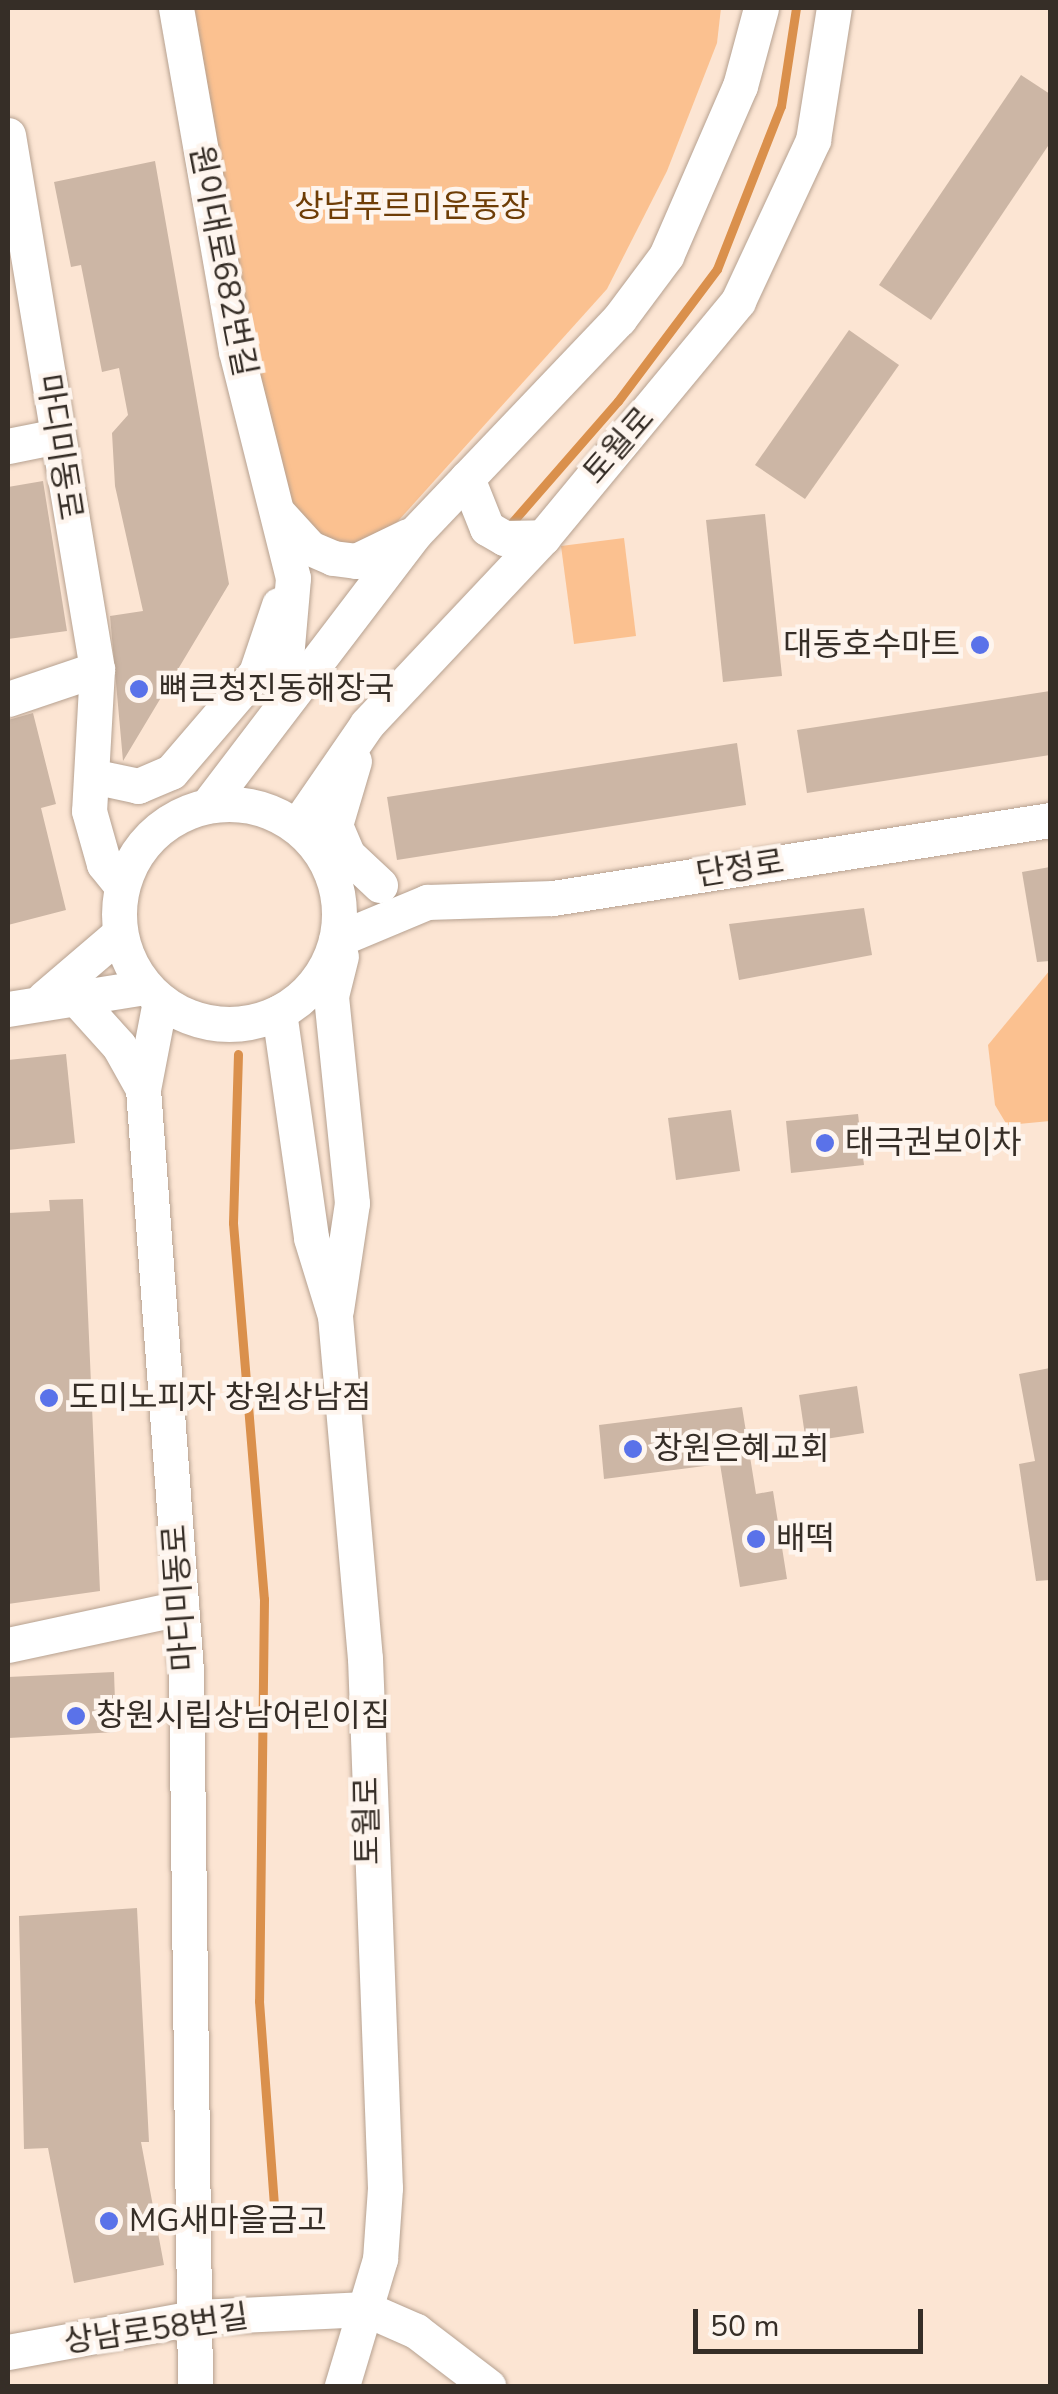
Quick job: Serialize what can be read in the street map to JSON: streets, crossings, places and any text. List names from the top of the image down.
{
  "streets": {
    "street": [
      "원이대로682번길",
      "토월로",
      "마디미동로",
      "단정로",
      "상남로58번길"
    ]
  },
  "crossings": [
    ["토월로", "마디미동로"],
    ["토월로", "단정로"],
    ["토월로", "상남로58번길"],
    ["마디미동로", "단정로"],
    ["마디미동로", "상남로58번길"]
  ],
  "parks": ["상남푸르미운동장"],
  "places": [
    "대동호수마트",
    "뼈큰청진동해장국",
    "태극권보이차",
    "도미노피자 창원상남점",
    "창원은혜교회",
    "배떡",
    "창원시립상남어린이집",
    "MG새마을금고"
  ],
  "scale_bar": "50 m"
}
